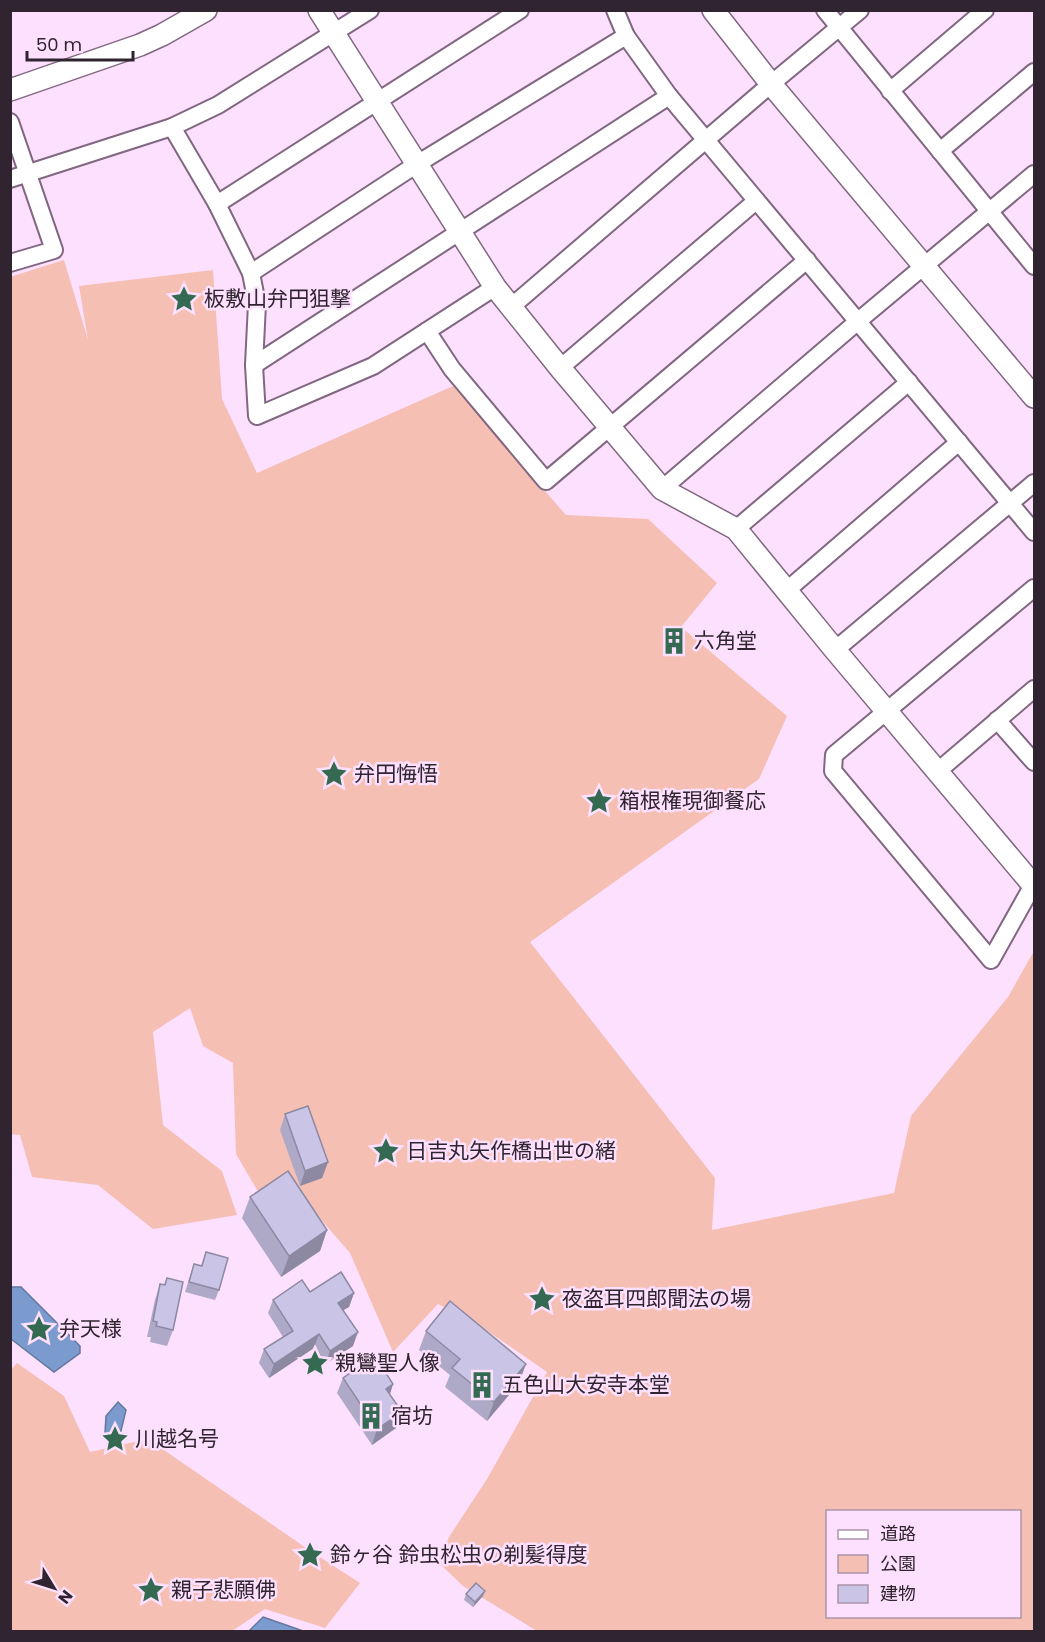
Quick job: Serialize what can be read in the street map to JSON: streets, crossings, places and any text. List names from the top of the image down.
{
  "places": {
    "place": [
      "板敷山弁円狙撃",
      "弁円悔悟",
      "箱根権現御餐応",
      "日吉丸矢作橋出世の緒",
      "夜盗耳四郎聞法の場",
      "弁天様",
      "親鸞聖人像",
      "川越名号",
      "鈴ヶ谷 鈴虫松虫の剃髪得度",
      "親子悲願佛"
    ],
    "building": ["六角堂", "五色山大安寺本堂", "宿坊"]
  },
  "legend": ["道路", "公園", "建物"],
  "scale_bar": "50 m",
  "north": "bottom right"
}
